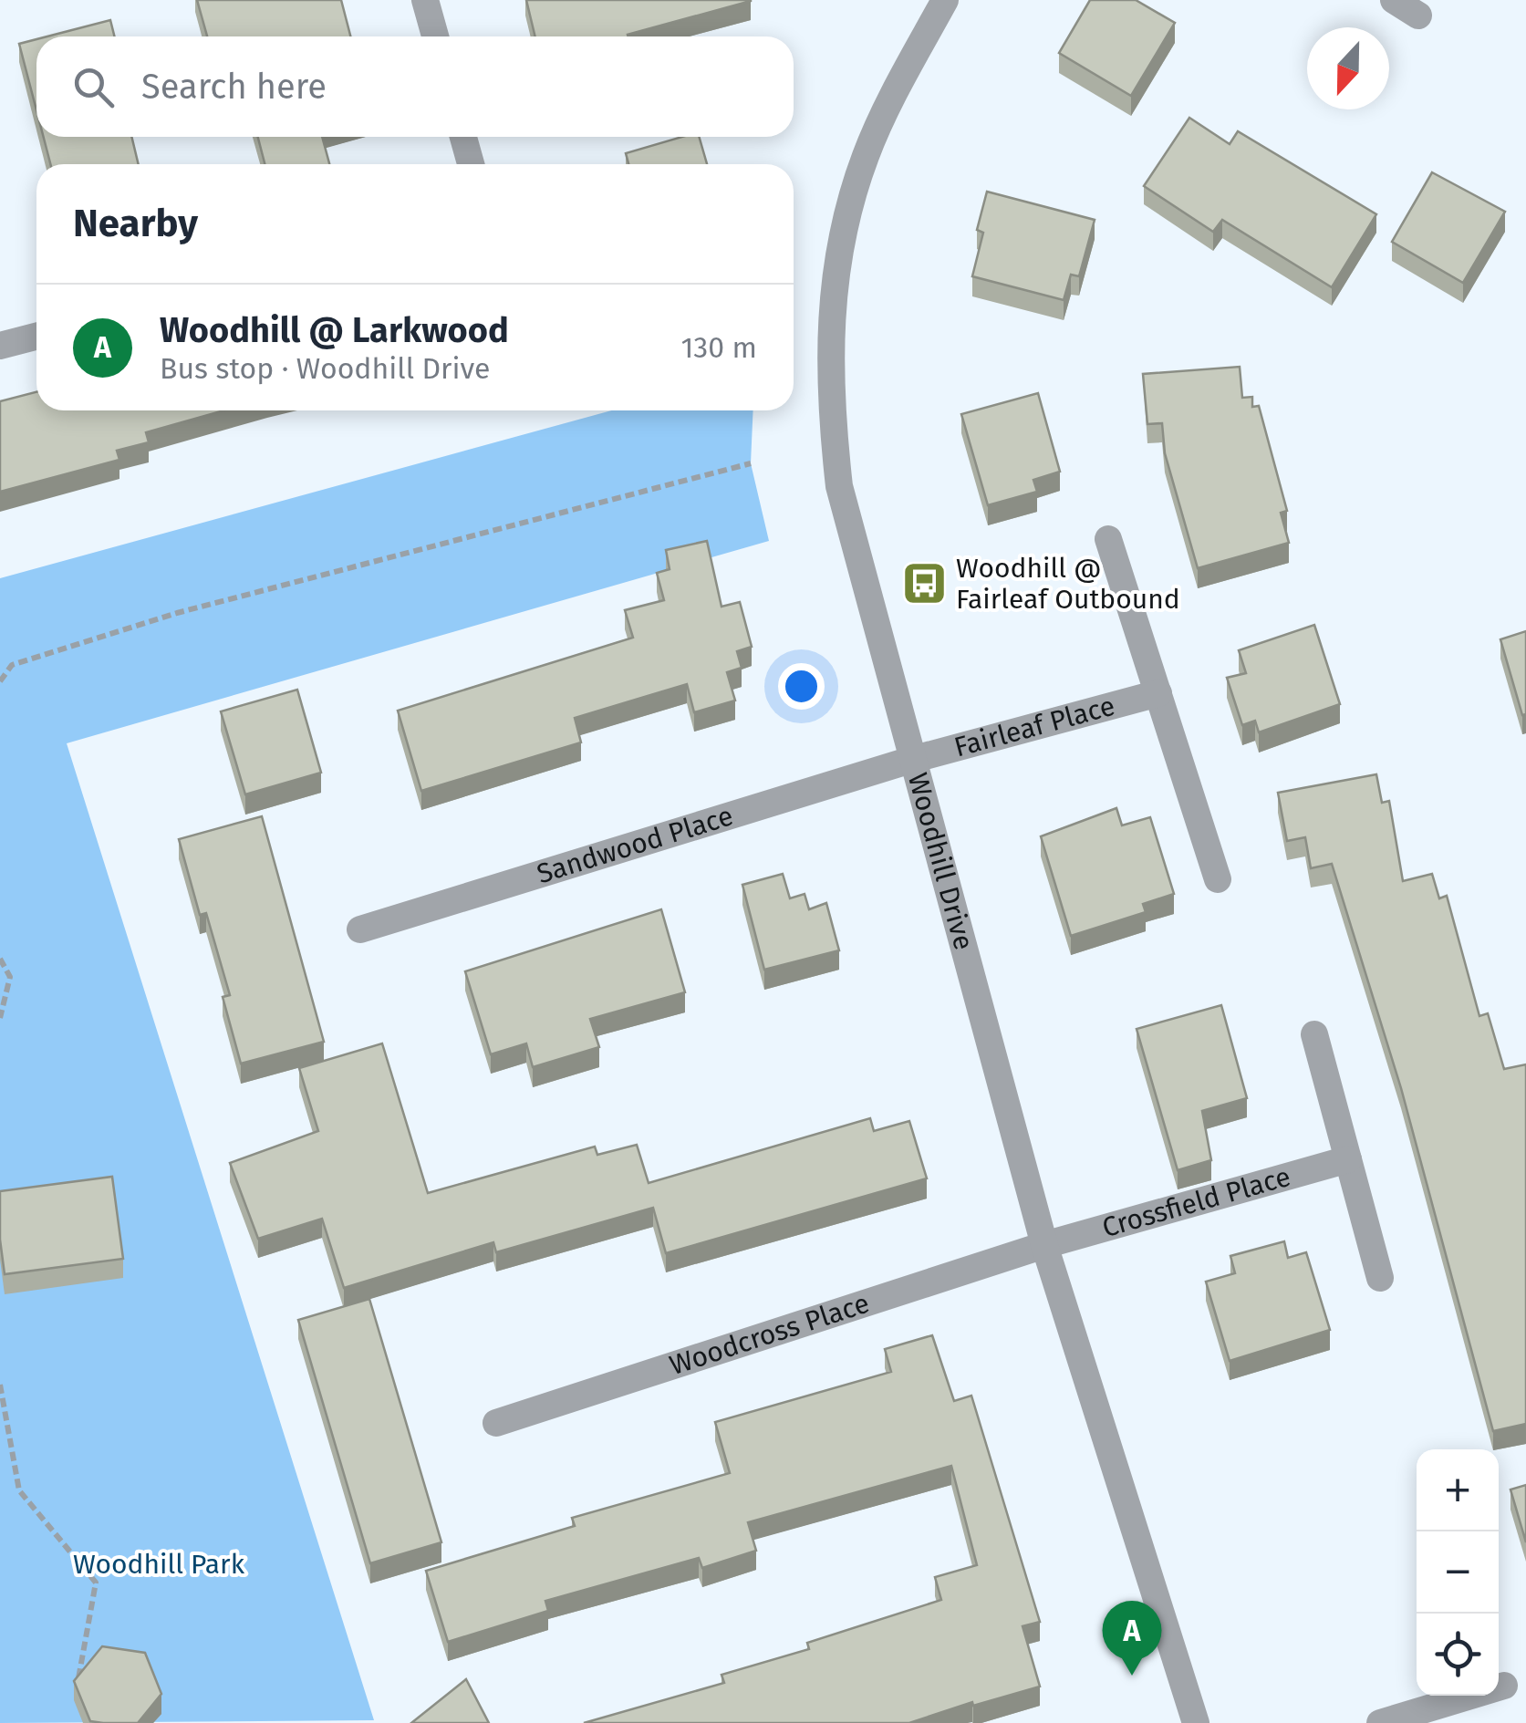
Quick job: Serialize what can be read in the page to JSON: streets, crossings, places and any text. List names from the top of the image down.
{
  "streets": {
    "street": [
      "Fairleaf Place",
      "Sandwood Place",
      "Woodhill Drive",
      "Crossfield Place",
      "Woodcross Place"
    ]
  },
  "crossings": [
    ["Fairleaf Place", "Sandwood Place"],
    ["Fairleaf Place", "Woodhill Drive"],
    ["Sandwood Place", "Woodhill Drive"],
    ["Woodhill Drive", "Crossfield Place"],
    ["Woodhill Drive", "Woodcross Place"],
    ["Crossfield Place", "Woodcross Place"]
  ],
  "parks": ["Woodhill Park"],
  "places": {
    "bus stop": ["Woodhill @ Fairleaf Outbound"]
  },
  "north": "bottom",
  "page": {
    "search": "Search here",
    "heading": "Nearby",
    "list": [
      {
        "mark": "A",
        "name": "Woodhill @ Larkwood",
        "note": "Bus stop · Woodhill Drive",
        "value": "130 m"
      }
    ],
    "map_buttons": ["+", "−"],
    "pins": "A"
  }
}
